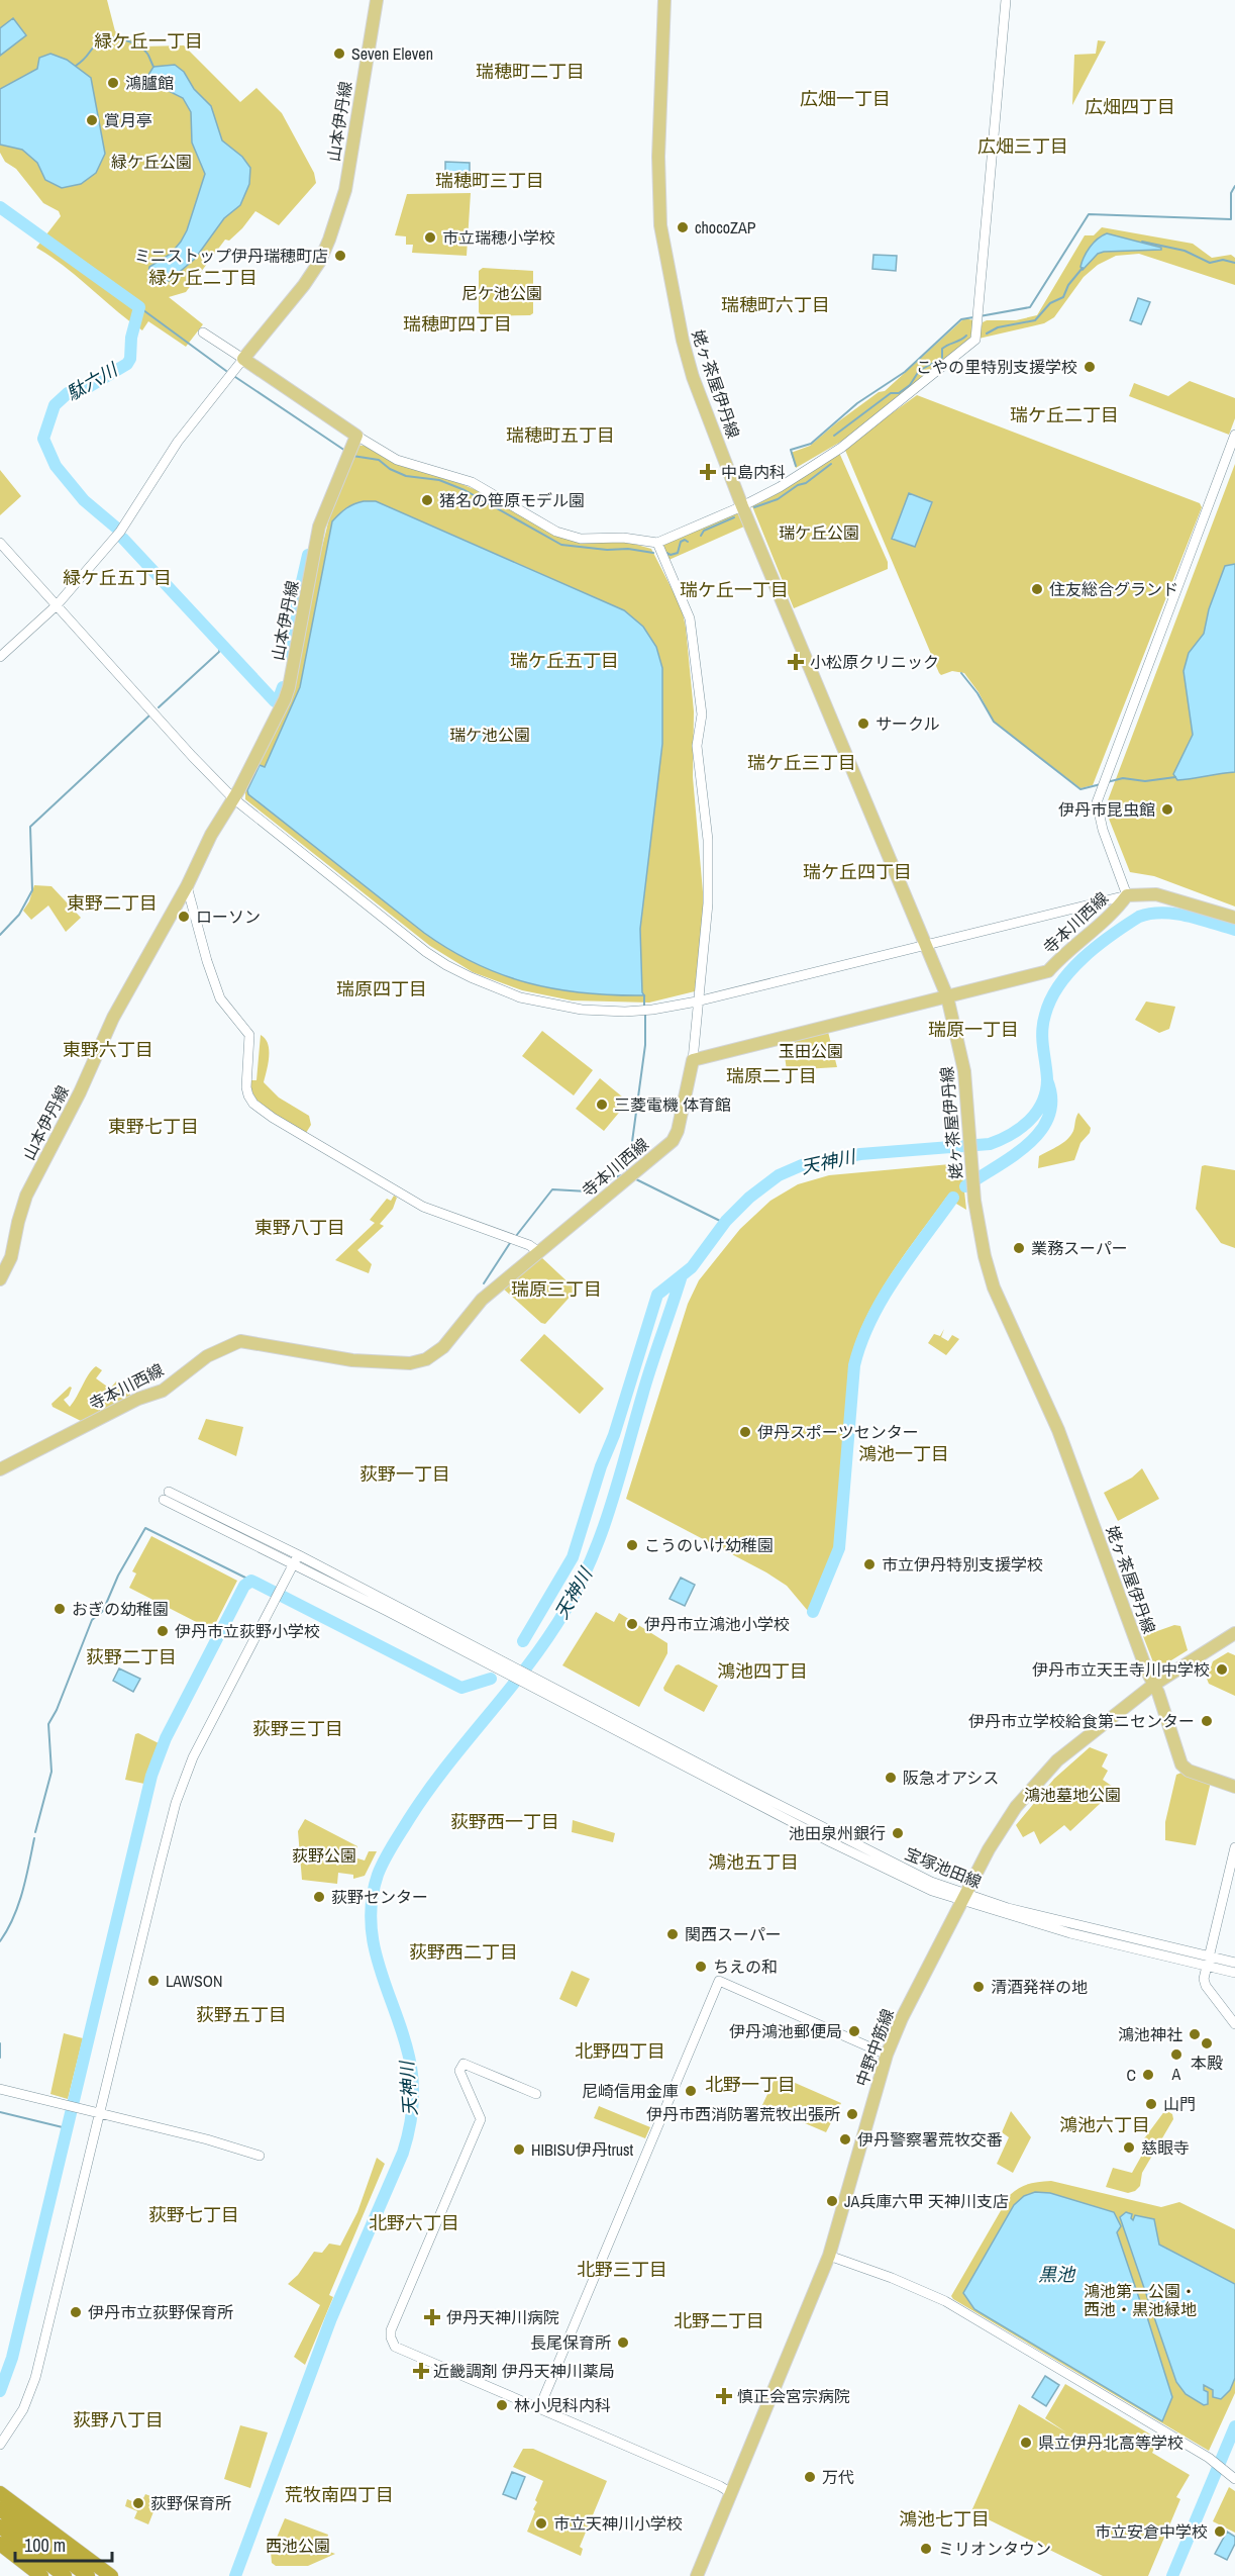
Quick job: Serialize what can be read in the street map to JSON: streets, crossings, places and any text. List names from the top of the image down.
{
  "streets": {
    "main road": [
      "山本伊丹線",
      "姥ヶ茶屋伊丹線",
      "寺本川西線",
      "中野中筋線"
    ]
  },
  "crossings": [
    ["姥ヶ茶屋伊丹線", "寺本川西線"],
    ["姥ヶ茶屋伊丹線", "中野中筋線"]
  ],
  "districts": [
    "緑ケ丘一丁目",
    "瑞穂町二丁目",
    "広畑一丁目",
    "広畑四丁目",
    "広畑三丁目",
    "瑞穂町三丁目",
    "緑ケ丘二丁目",
    "瑞穂町六丁目",
    "瑞穂町四丁目",
    "瑞ケ丘二丁目",
    "瑞穂町五丁目",
    "緑ケ丘五丁目",
    "瑞ケ丘一丁目",
    "瑞ケ丘五丁目",
    "瑞ケ丘三丁目",
    "瑞ケ丘四丁目",
    "東野二丁目",
    "瑞原四丁目",
    "瑞原一丁目",
    "東野六丁目",
    "瑞原二丁目",
    "東野七丁目",
    "東野八丁目",
    "瑞原三丁目",
    "鴻池一丁目",
    "荻野一丁目",
    "荻野二丁目",
    "鴻池四丁目",
    "荻野三丁目",
    "荻野西一丁目",
    "鴻池五丁目",
    "荻野西二丁目",
    "荻野五丁目",
    "北野四丁目",
    "北野一丁目",
    "鴻池六丁目",
    "荻野七丁目",
    "北野六丁目",
    "北野三丁目",
    "北野二丁目",
    "荻野八丁目",
    "荒牧南四丁目",
    "鴻池七丁目"
  ],
  "water": ["駄六川", "天神川", "黒池"],
  "parks": [
    "緑ケ丘公園",
    "尼ケ池公園",
    "瑞ケ丘公園",
    "瑞ケ池公園",
    "玉田公園",
    "鴻池墓地公園",
    "荻野公園",
    "鴻池第一公園・ 西池・黒池緑地",
    "西池公園"
  ],
  "places": {
    "other": [
      "Seven Eleven",
      "鴻臚館",
      "賞月亭",
      "chocoZAP",
      "市立瑞穂小学校",
      "ミニストップ伊丹瑞穂町店",
      "こやの里特別支援学校",
      "猪名の笹原モデル園",
      "住友総合グランド",
      "サークル",
      "伊丹市昆虫館",
      "ローソン",
      "三菱電機 体育館",
      "業務スーパー",
      "伊丹スポーツセンター",
      "こうのいけ幼稚園",
      "市立伊丹特別支援学校",
      "おぎの幼稚園",
      "伊丹市立鴻池小学校",
      "伊丹市立荻野小学校",
      "伊丹市立天王寺川中学校",
      "伊丹市立学校給食第ニセンター",
      "阪急オアシス",
      "池田泉州銀行",
      "荻野センター",
      "関西スーパー",
      "ちえの和",
      "LAWSON",
      "清酒発祥の地",
      "伊丹鴻池郵便局",
      "鴻池神社",
      "本殿",
      "A",
      "C",
      "尼崎信用金庫",
      "山門",
      "伊丹市西消防署荒牧出張所",
      "伊丹警察署荒牧交番",
      "慈眼寺",
      "HIBISU伊丹trust",
      "JA兵庫六甲 天神川支店",
      "伊丹市立荻野保育所",
      "長尾保育所",
      "林小児科内科",
      "県立伊丹北高等学校",
      "万代",
      "荻野保育所",
      "市立天神川小学校",
      "市立安倉中学校",
      "ミリオンタウン"
    ],
    "health": [
      "中島内科",
      "小松原クリニック",
      "伊丹天神川病院",
      "近畿調剤 伊丹天神川薬局",
      "慎正会宮宗病院"
    ]
  },
  "scale_bar": "100 m"
}
